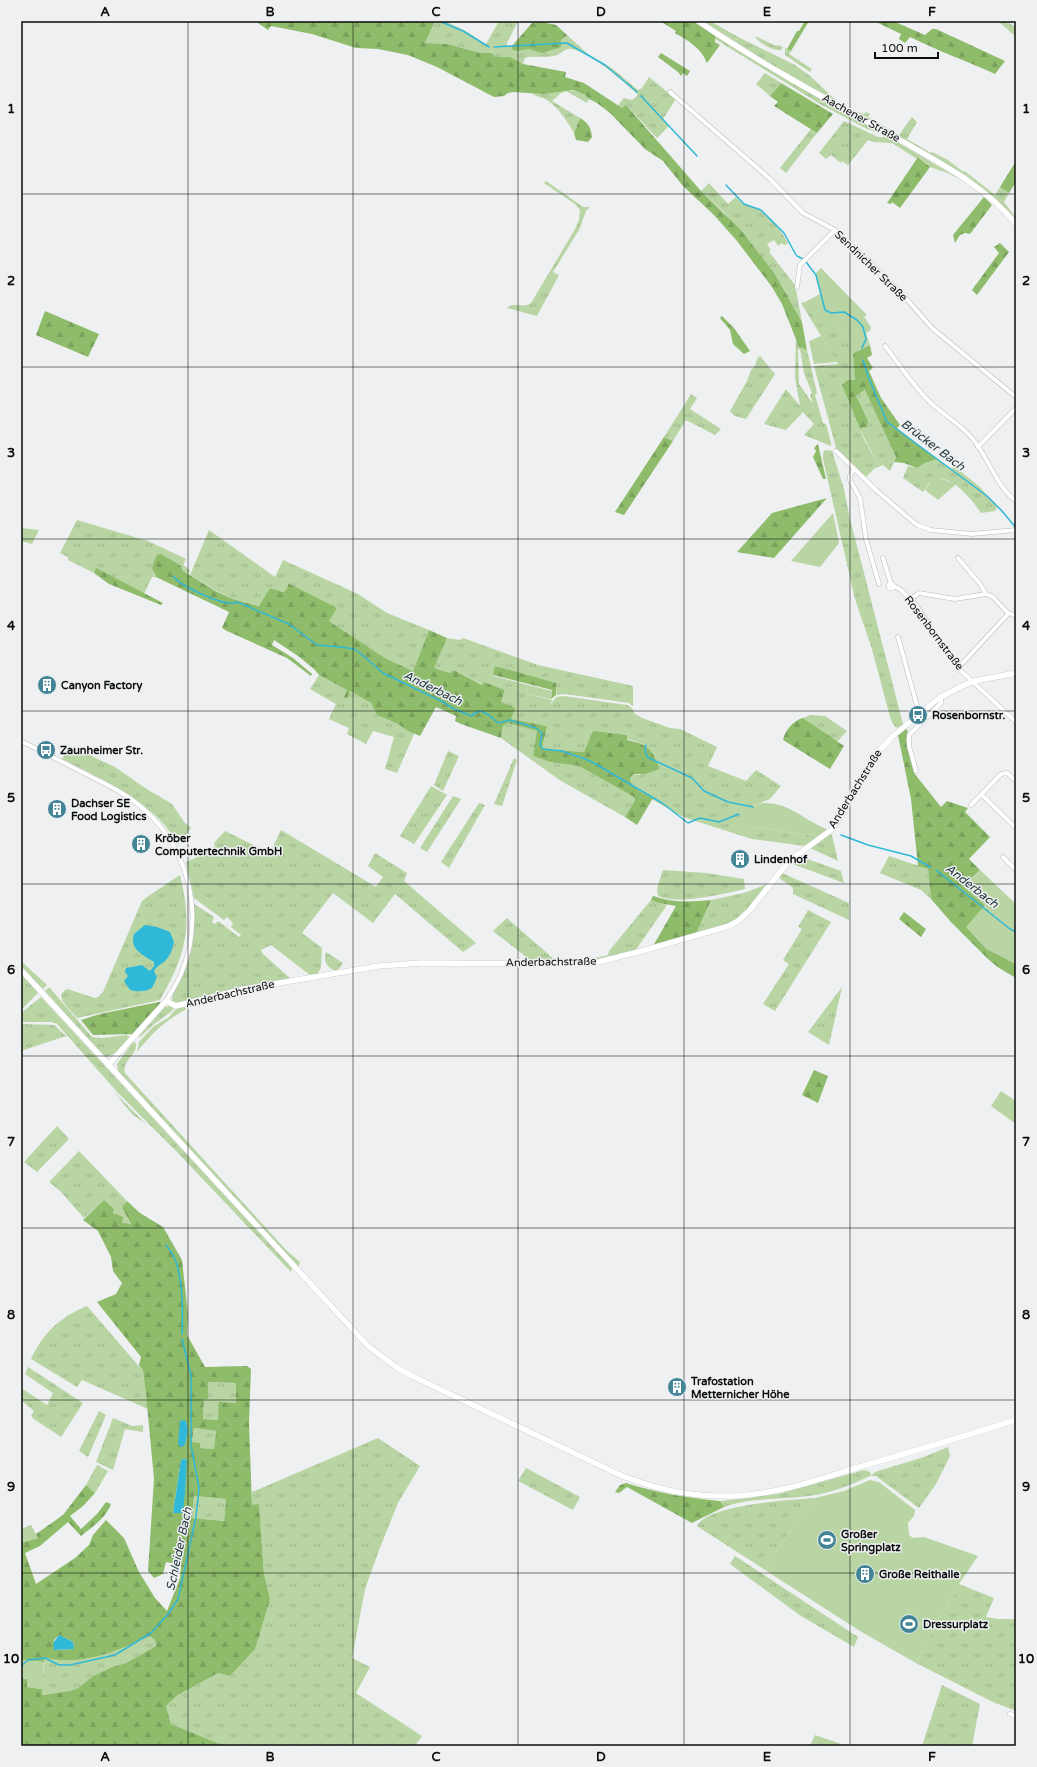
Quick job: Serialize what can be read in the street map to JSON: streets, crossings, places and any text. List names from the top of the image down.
{
  "streets": {
    "main road": ["Aachener Straße", "Anderbachstraße"],
    "street": ["Sendnicher Straße", "Rosenbornstraße"]
  },
  "crossings": [
    ["Rosenbornstraße", "Anderbachstraße"]
  ],
  "water": ["Brücker Bach", "Anderbach", "Schleider Bach"],
  "places": {
    "building": [
      "Canyon Factory",
      "Dachser SE Food Logistics",
      "Kröber Computertechnik GmbH",
      "Lindenhof",
      "Trafostation Metternicher Höhe",
      "Große Reithalle"
    ],
    "bus stop": ["Rosenbornstr.", "Zaunheimer Str."],
    "sports": ["Großer Springplatz", "Dressurplatz"]
  },
  "scale_bar": "100 m",
  "grid": {
    "columns": [
      "A",
      "B",
      "C",
      "D",
      "E",
      "F"
    ],
    "rows": [
      "1",
      "2",
      "3",
      "4",
      "5",
      "6",
      "7",
      "8",
      "9",
      "10"
    ]
  }
}
